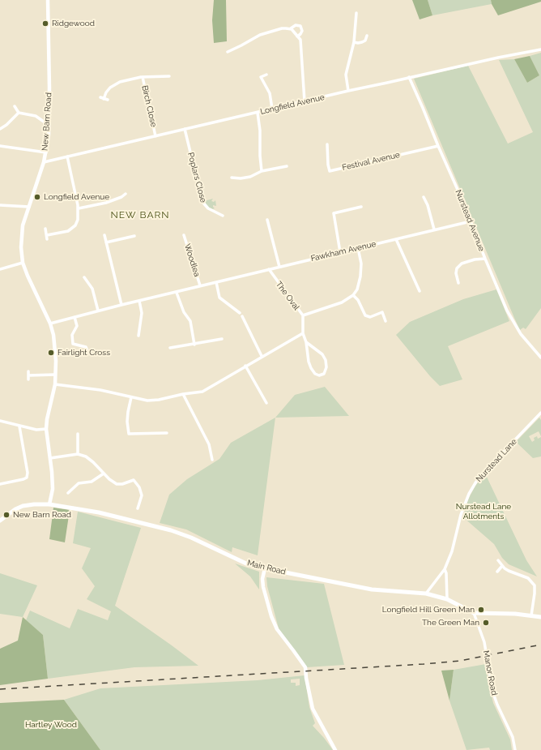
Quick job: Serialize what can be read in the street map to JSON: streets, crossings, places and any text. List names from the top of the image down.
{
  "streets": {
    "main road": ["Main Road"],
    "street": [
      "Longfield Avenue",
      "Birch Close",
      "New Barn Road",
      "Festival Avenue",
      "Poplars Close",
      "Nurstead Avenue",
      "Fawkham Avenue",
      "Woodlea",
      "The Oval",
      "Nurstead Lane",
      "Manor Road"
    ]
  },
  "crossings": [
    ["Longfield Avenue", "Birch Close"],
    ["Longfield Avenue", "New Barn Road"],
    ["Longfield Avenue", "Poplars Close"],
    ["Longfield Avenue", "Nurstead Avenue"],
    ["New Barn Road", "Fawkham Avenue"],
    ["New Barn Road", "Main Road"],
    ["Festival Avenue", "Nurstead Avenue"],
    ["Nurstead Avenue", "Fawkham Avenue"],
    ["Fawkham Avenue", "Woodlea"],
    ["Fawkham Avenue", "The Oval"],
    ["Nurstead Lane", "Main Road"],
    ["Main Road", "Manor Road"]
  ],
  "districts": ["NEW BARN"],
  "parks": ["Nurstead Lane Allotments", "Hartley Wood"],
  "places": [
    "Ridgewood",
    "Longfield Avenue",
    "Fairlight Cross",
    "New Barn Road",
    "Longfield Hill Green Man",
    "The Green Man"
  ]
}
